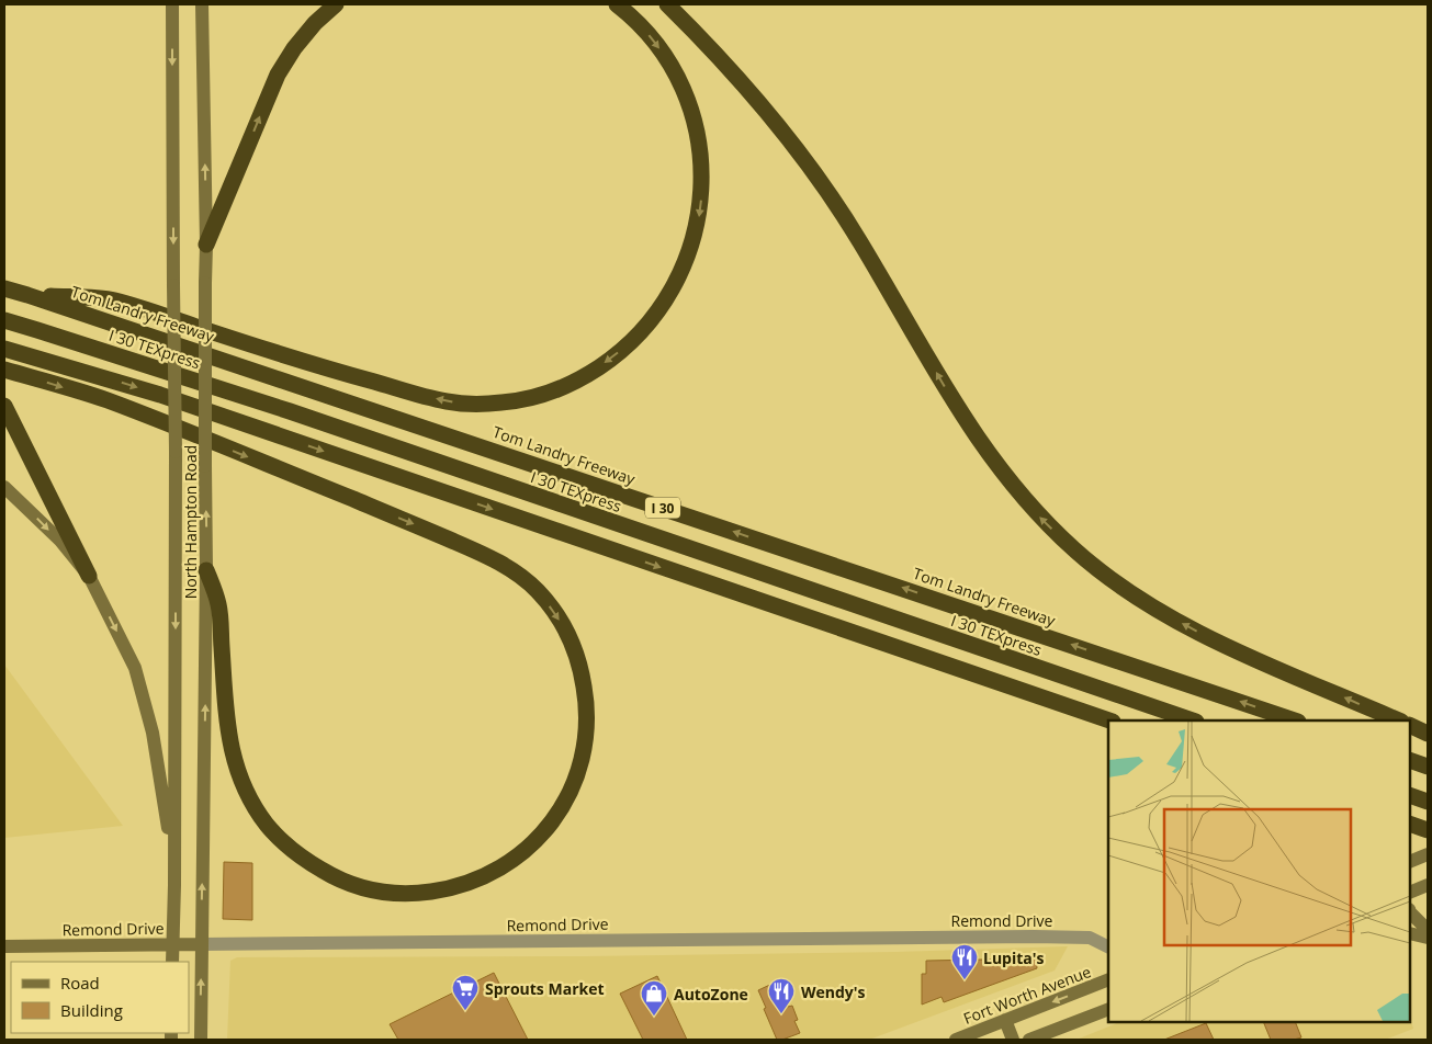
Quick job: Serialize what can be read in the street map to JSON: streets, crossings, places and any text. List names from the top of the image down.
{
  "streets": {
    "highway": ["Tom Landry Freeway", "I 30 TEXpress", "I 30"],
    "main road": ["North Hampton Road", "Remond Drive", "Fort Worth Avenue"]
  },
  "crossings": [
    ["North Hampton Road", "Remond Drive"]
  ],
  "places": {
    "restaurant": ["Lupita's", "Wendy's"],
    "supermarket": ["Sprouts Market"],
    "shop": ["AutoZone"]
  },
  "legend": ["Road", "Building"]
}
